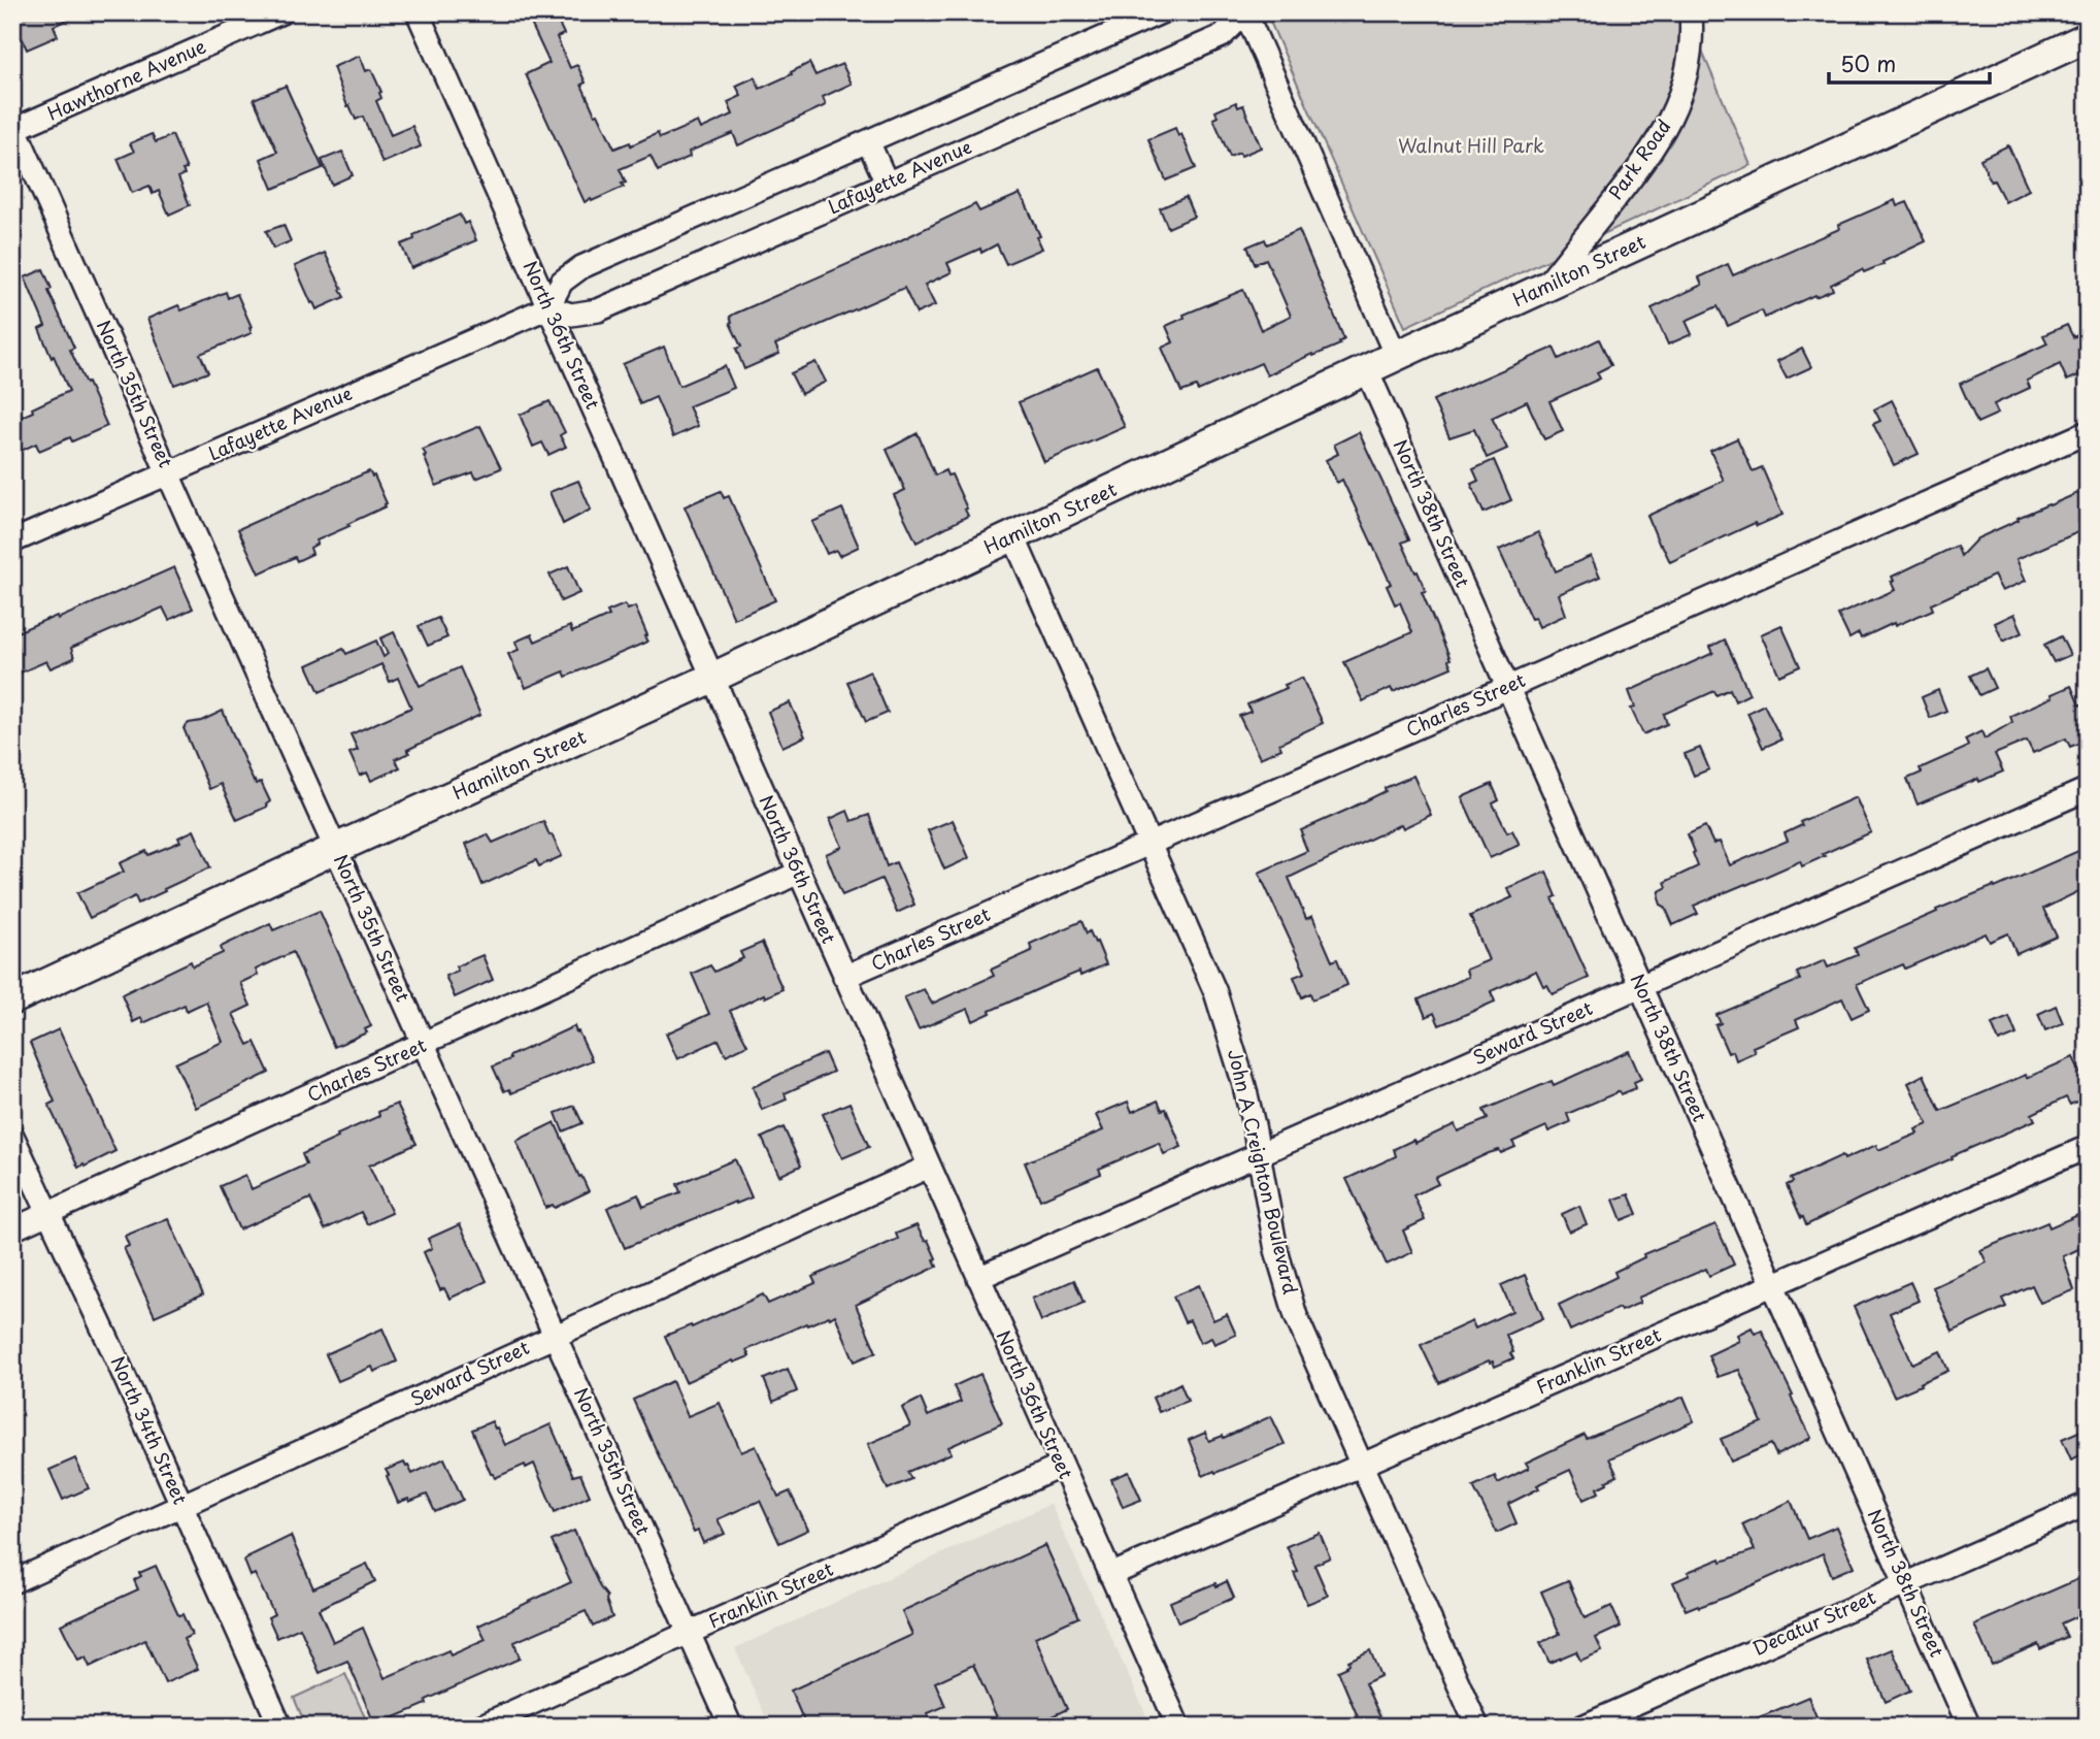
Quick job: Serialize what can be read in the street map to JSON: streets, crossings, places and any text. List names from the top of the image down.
{
  "streets": {
    "main road": ["Hamilton Street"],
    "street": [
      "Hawthorne Avenue",
      "Park Road",
      "Lafayette Avenue",
      "North 36th Street",
      "North 35th Street",
      "North 38th Street",
      "Charles Street",
      "Seward Street",
      "John A Creighton Boulevard",
      "Franklin Street",
      "North 34th Street",
      "Decatur Street"
    ]
  },
  "crossings": [
    ["Hawthorne Avenue", "North 35th Street"],
    ["Park Road", "Hamilton Street"],
    ["Lafayette Avenue", "North 36th Street"],
    ["Lafayette Avenue", "North 35th Street"],
    ["Hamilton Street", "North 36th Street"],
    ["Hamilton Street", "North 35th Street"],
    ["Hamilton Street", "North 38th Street"],
    ["Hamilton Street", "John A Creighton Boulevard"],
    ["North 36th Street", "Charles Street"],
    ["North 36th Street", "Seward Street"],
    ["North 36th Street", "Franklin Street"],
    ["North 35th Street", "Charles Street"],
    ["North 35th Street", "Seward Street"],
    ["North 35th Street", "Franklin Street"],
    ["North 38th Street", "Charles Street"],
    ["North 38th Street", "Seward Street"],
    ["North 38th Street", "Franklin Street"],
    ["North 38th Street", "Decatur Street"],
    ["Charles Street", "John A Creighton Boulevard"],
    ["Charles Street", "North 34th Street"],
    ["Seward Street", "John A Creighton Boulevard"],
    ["Seward Street", "North 34th Street"],
    ["John A Creighton Boulevard", "Franklin Street"]
  ],
  "parks": ["Walnut Hill Park"],
  "scale_bar": "50 m"
}
